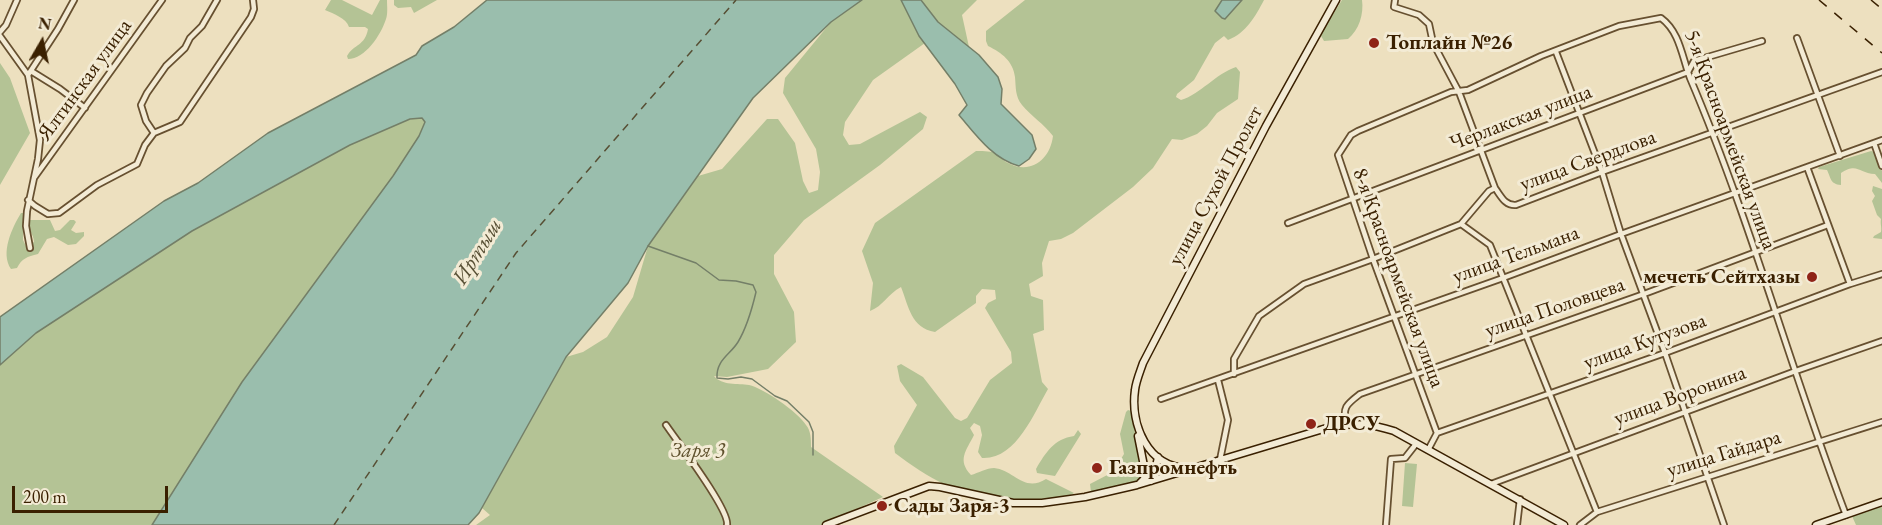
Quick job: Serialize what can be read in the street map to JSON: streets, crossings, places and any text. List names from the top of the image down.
{
  "streets": {
    "main road": ["улица Сухой Пролет"],
    "street": [
      "Ялтинская улица",
      "Черлакская улица",
      "5-я Красноармейская улица",
      "улица Свердлова",
      "улица Тельмана",
      "8-я Красноармейская улица",
      "улица Половцева",
      "улица Кутузова",
      "улица Воронина",
      "улица Гайдара"
    ]
  },
  "crossings": [
    ["Черлакская улица", "5-я Красноармейская улица"],
    ["Черлакская улица", "8-я Красноармейская улица"],
    ["5-я Красноармейская улица", "улица Свердлова"],
    ["5-я Красноармейская улица", "улица Тельмана"],
    ["5-я Красноармейская улица", "улица Половцева"],
    ["5-я Красноармейская улица", "улица Кутузова"],
    ["5-я Красноармейская улица", "улица Воронина"],
    ["5-я Красноармейская улица", "улица Гайдара"],
    ["улица Тельмана", "8-я Красноармейская улица"],
    ["8-я Красноармейская улица", "улица Половцева"],
    ["8-я Красноармейская улица", "улица Кутузова"]
  ],
  "water": ["Иртыш"],
  "parks": ["Заря 3"],
  "places": [
    "Топлайн №26",
    "мечеть Сейтхазы",
    "ДРСУ",
    "Газпромнефть",
    "Сады Заря-3"
  ],
  "scale_bar": "200 m",
  "north": "top"
}
